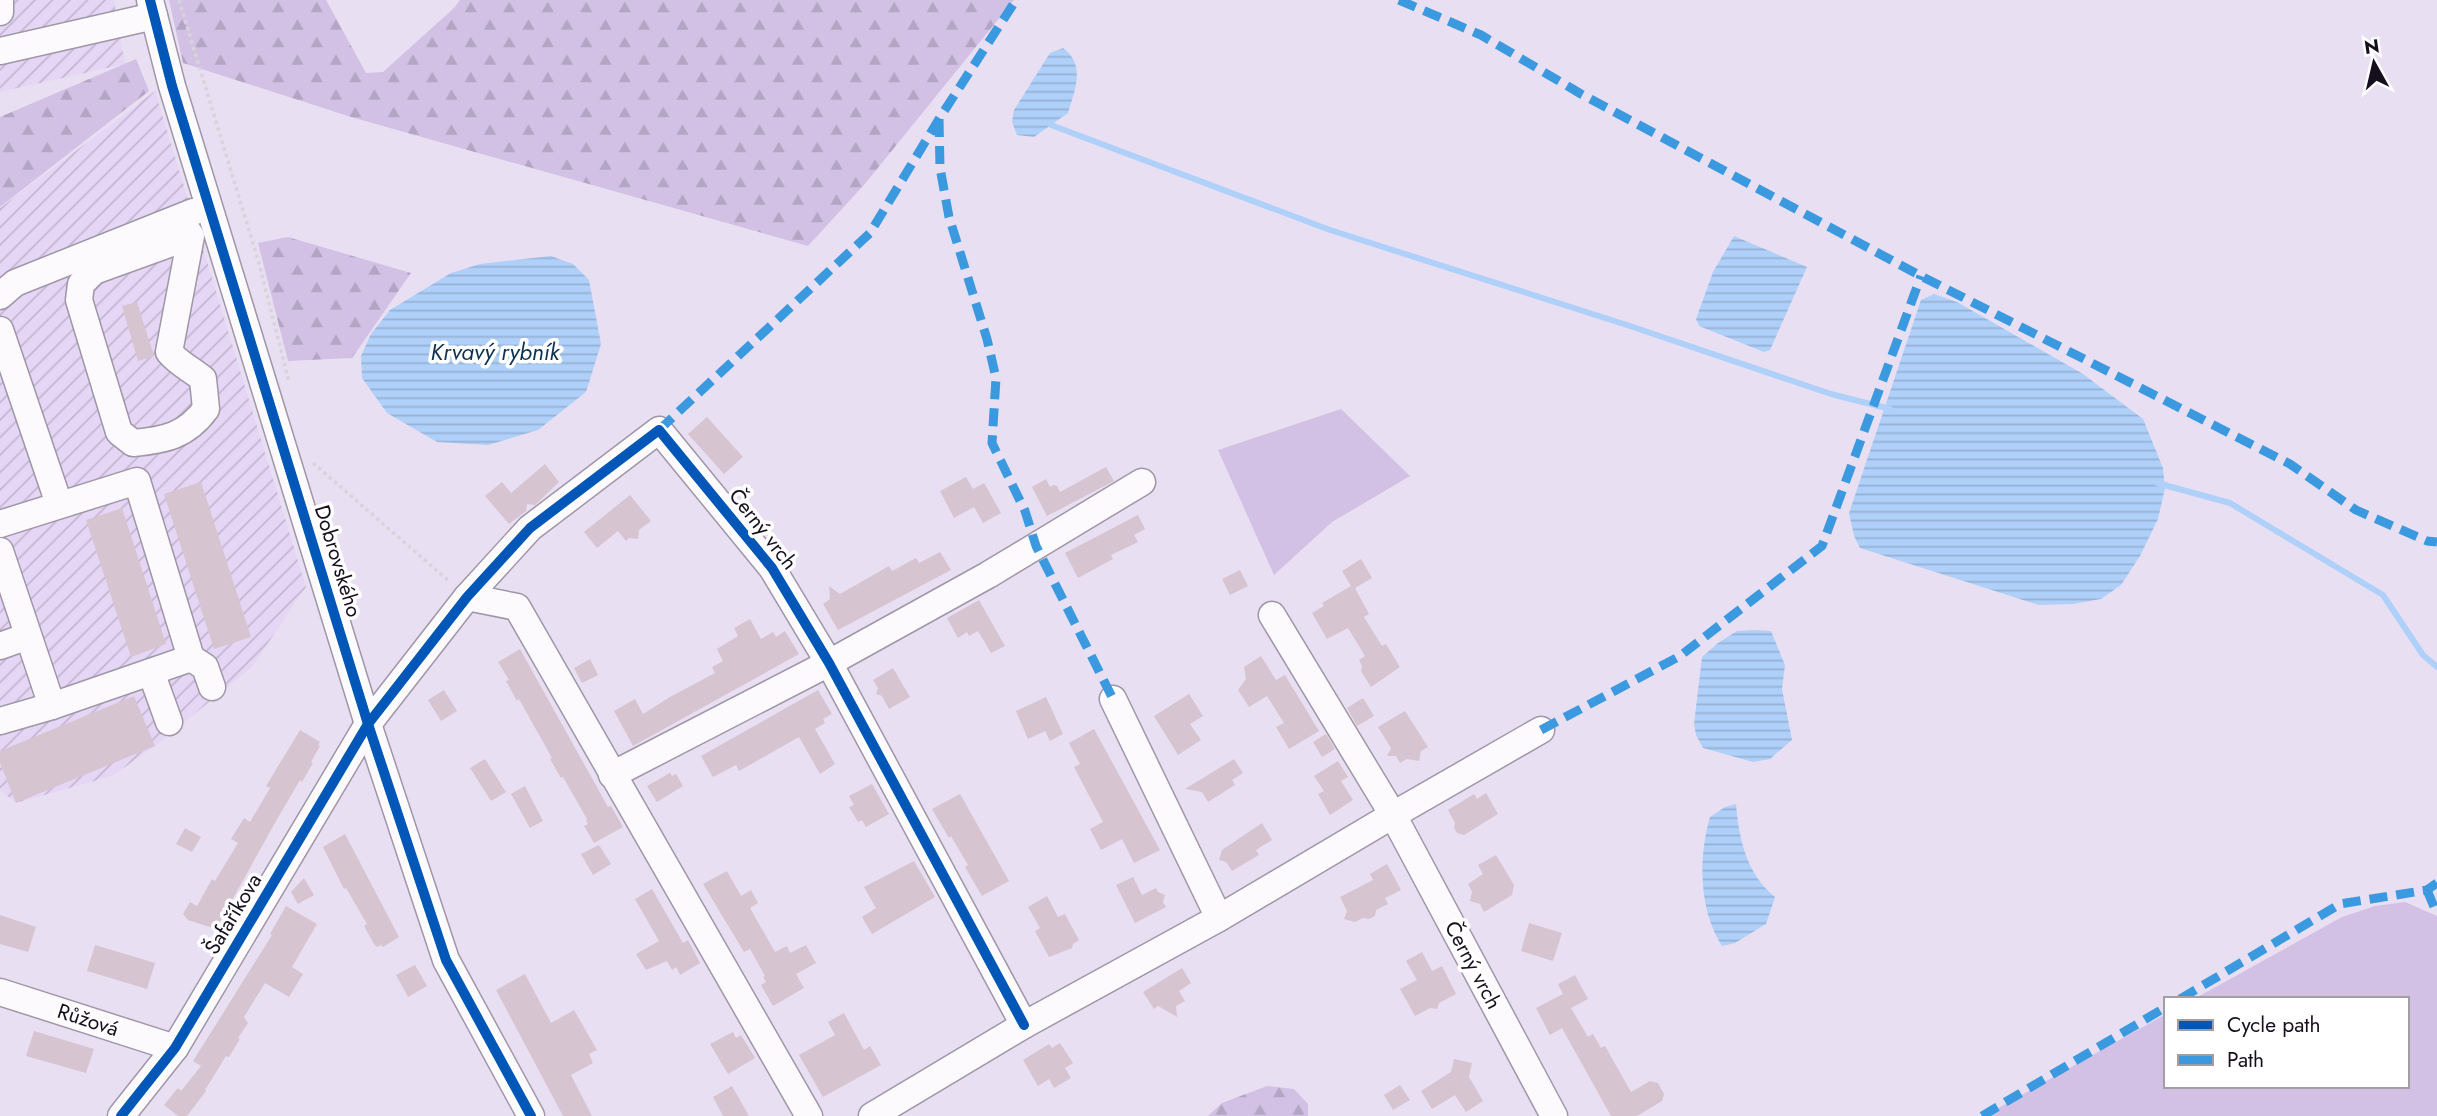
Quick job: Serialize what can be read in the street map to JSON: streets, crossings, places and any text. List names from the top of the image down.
{
  "streets": {
    "street": [
      "Černý vrch",
      "Dobrovského",
      "Šafaříkova",
      "Růžová"
    ]
  },
  "crossings": [
    ["Černý vrch", "Dobrovského"],
    ["Černý vrch", "Šafaříkova"],
    ["Dobrovského", "Šafaříkova"],
    ["Šafaříkova", "Růžová"]
  ],
  "water": ["Krvavý rybník"],
  "legend": ["Cycle path", "Path"],
  "north": "top"
}
